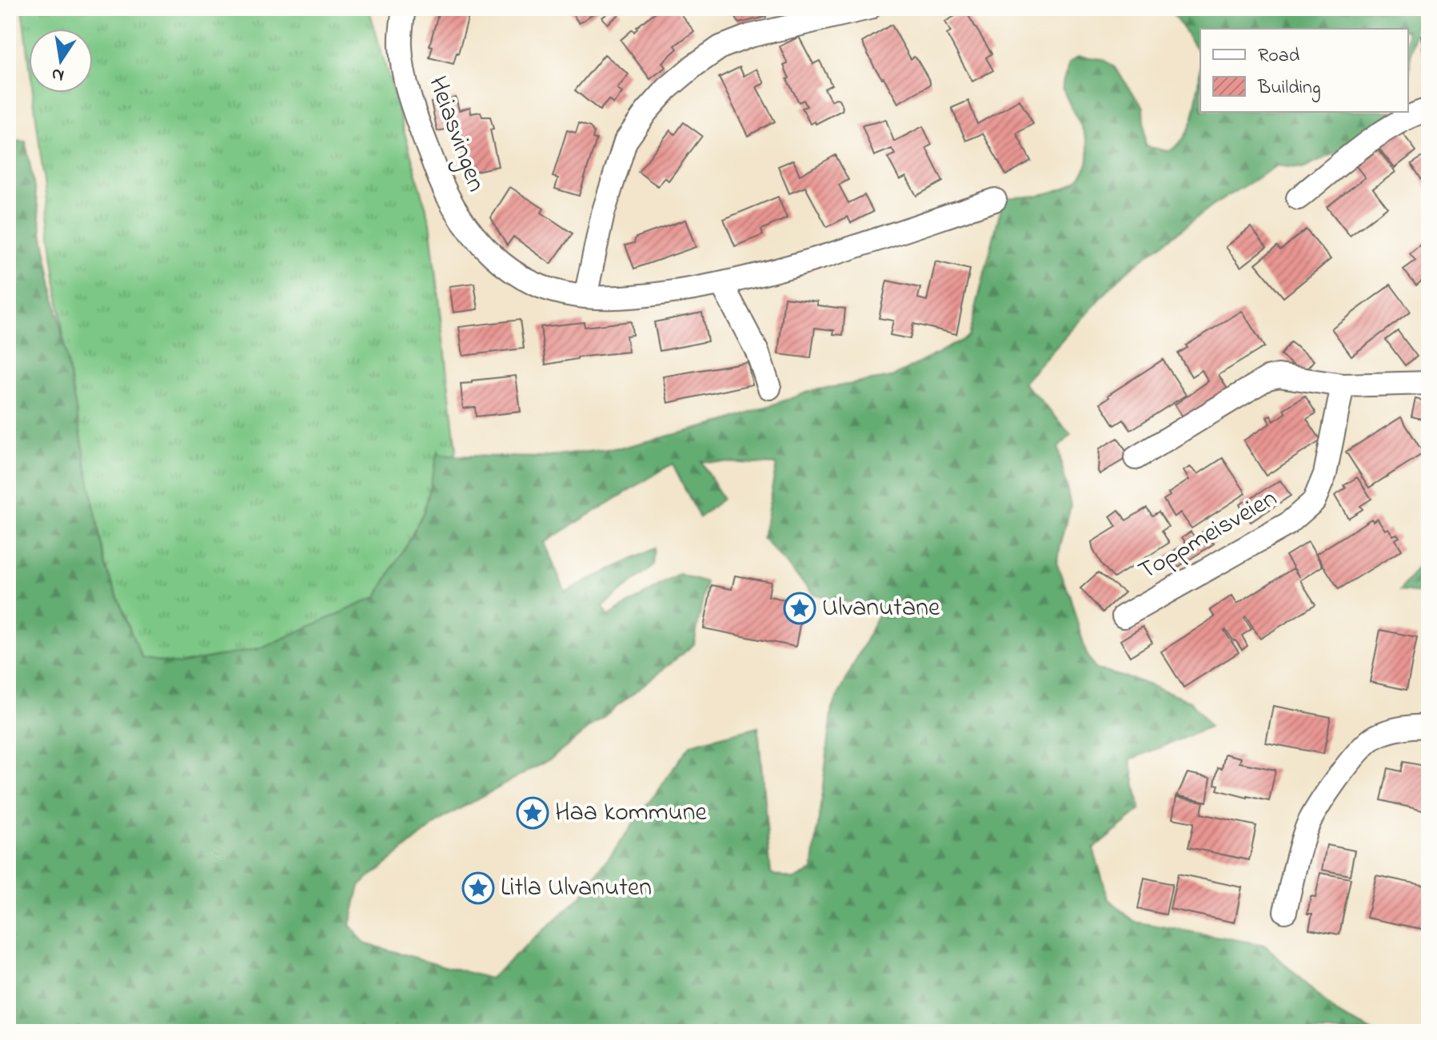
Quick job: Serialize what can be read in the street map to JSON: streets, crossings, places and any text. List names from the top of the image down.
{
  "streets": {
    "street": ["Heiasvingen", "Toppmeisveien"]
  },
  "places": {
    "place": ["Ulvanutane", "Haa kommune", "Litla Ulvanuten"]
  },
  "legend": ["Road", "Building"],
  "north": "bottom"
}
